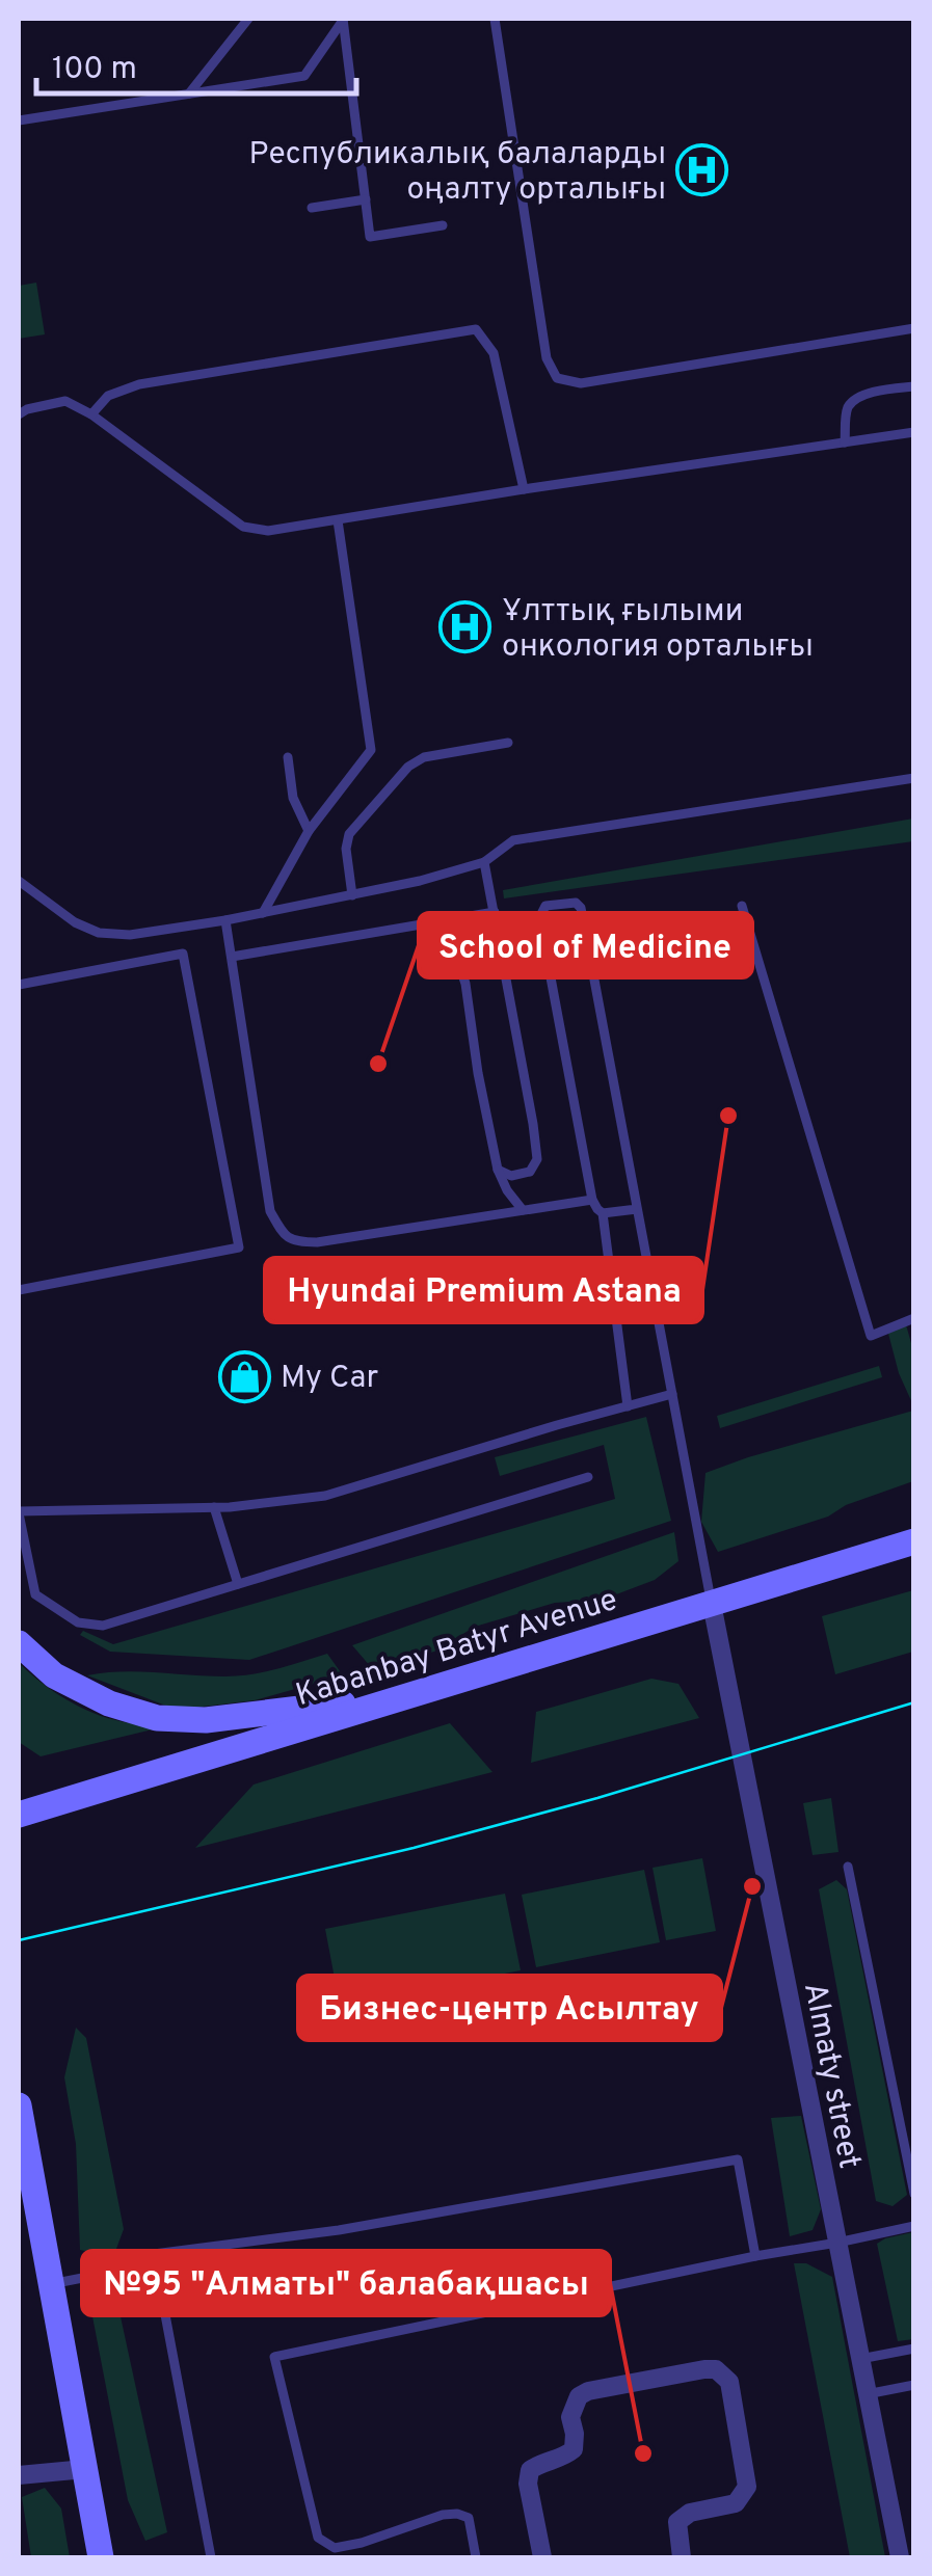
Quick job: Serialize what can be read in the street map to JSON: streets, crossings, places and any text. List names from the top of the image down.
{
  "streets": {
    "main road": ["Kabanbay Batyr Avenue"],
    "street": ["Almaty street"]
  },
  "crossings": [
    ["Kabanbay Batyr Avenue", "Almaty street"]
  ],
  "places": {
    "hospital": ["Республикалық балаларды оңалту орталығы", "Ұлттық ғылыми онкология орталығы"],
    "other": [
      "School of Medicine",
      "Hyundai Premium Astana",
      "Бизнес-центр Асылтау",
      "№95 \"Алматы\" балабақшасы"
    ],
    "shop": ["My Car"]
  },
  "scale_bar": "100 m"
}
